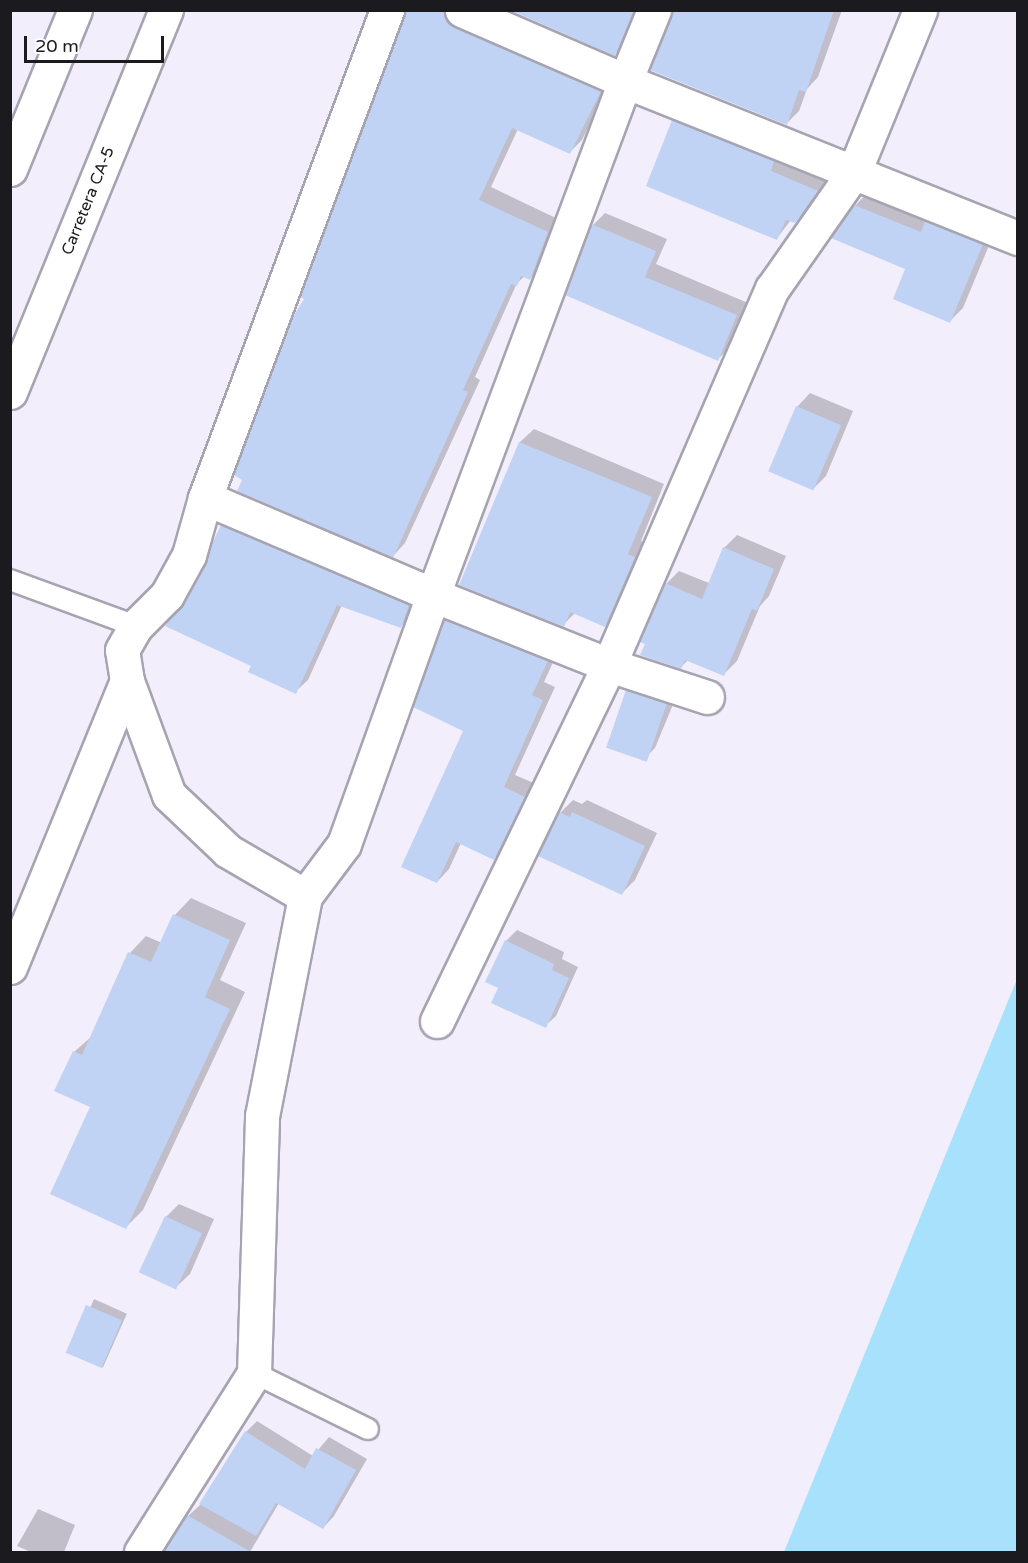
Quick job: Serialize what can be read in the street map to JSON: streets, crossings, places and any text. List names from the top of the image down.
{
  "streets": {
    "main road": ["Carretera CA-5"]
  },
  "scale_bar": "20 m"
}
